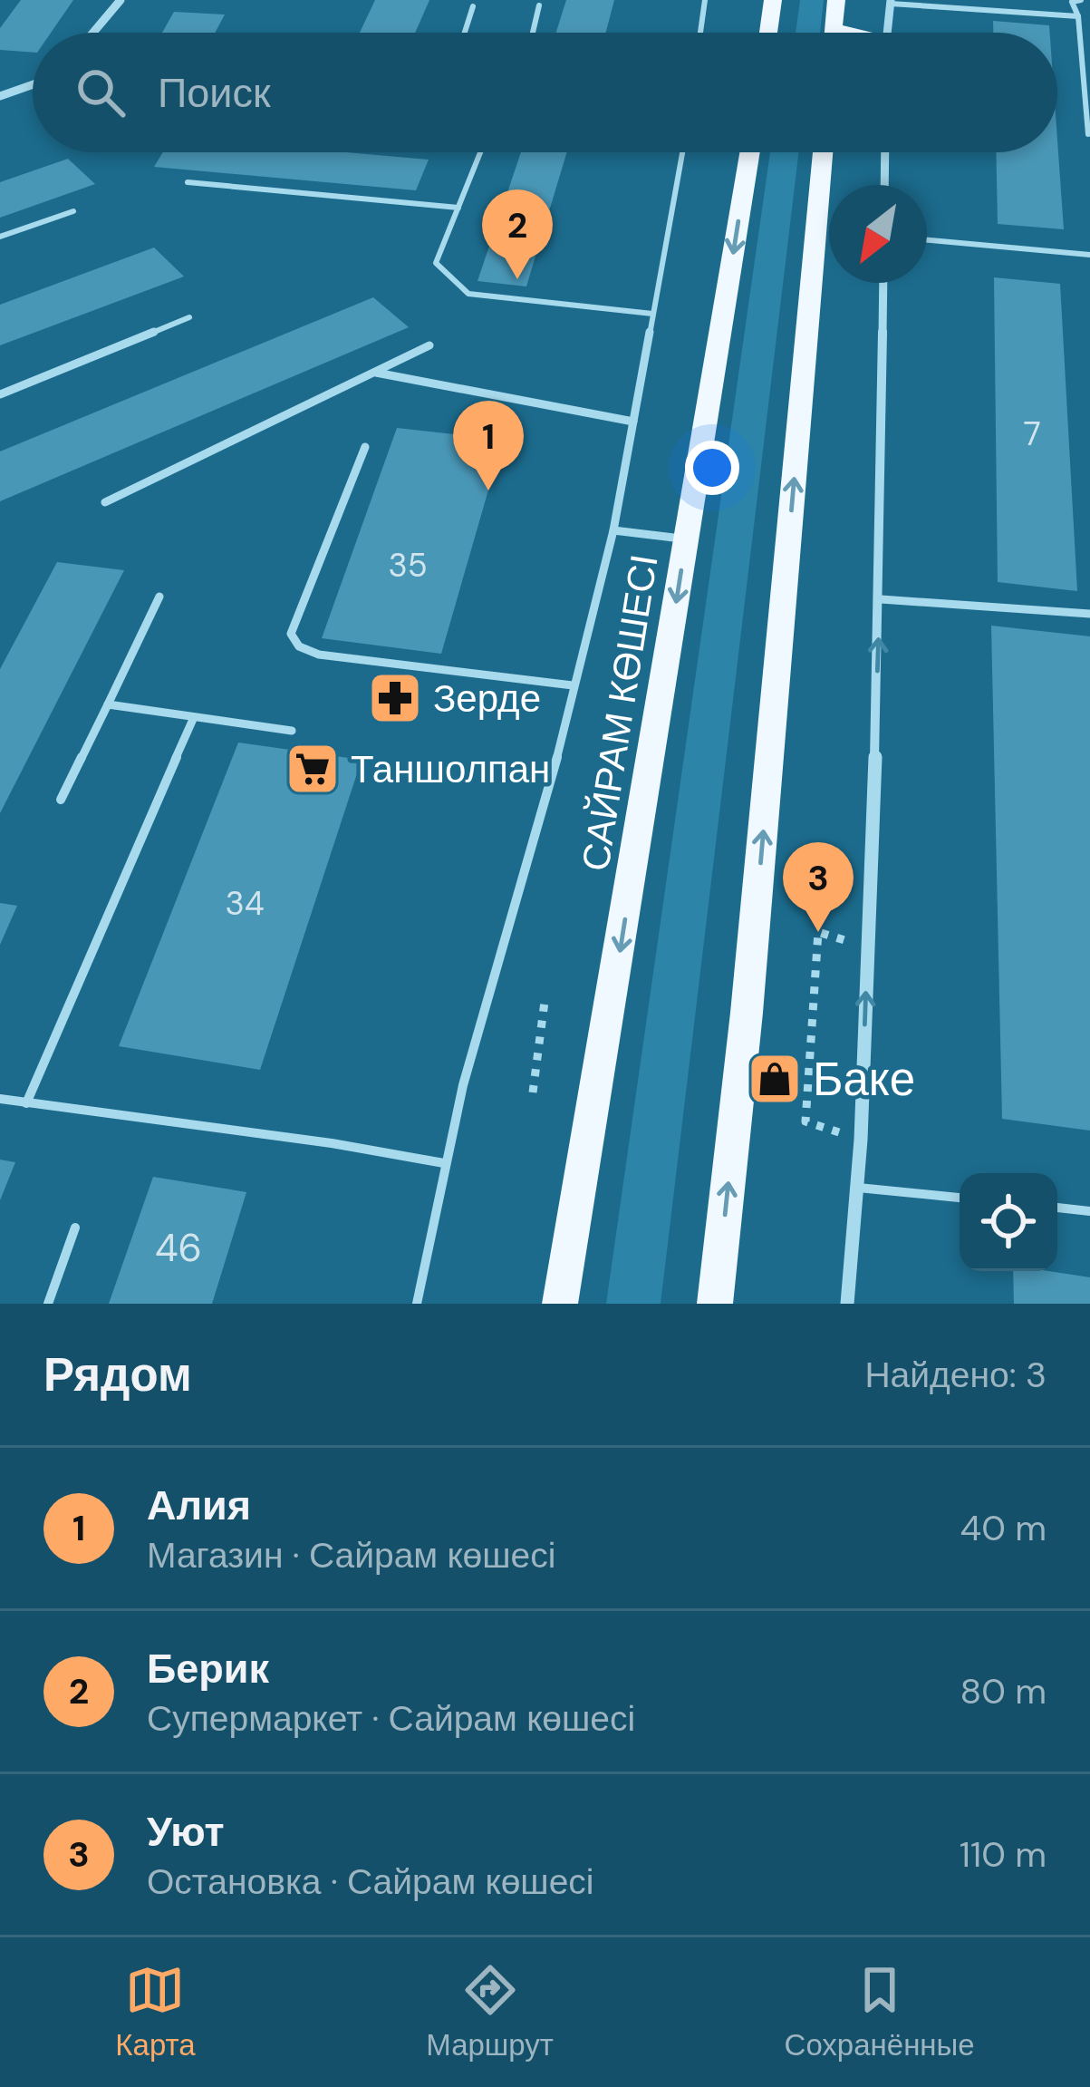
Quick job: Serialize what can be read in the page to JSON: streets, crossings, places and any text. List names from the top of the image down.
{
  "streets": {
    "main road": ["САЙРАМ КӨШЕСІ"]
  },
  "places": {
    "pharmacy": ["Зерде"],
    "supermarket": ["Таншолпан"],
    "shop": ["Баке"]
  },
  "house_numbers": [
    "7",
    "35",
    "34",
    "46"
  ],
  "north": "bottom left",
  "page": {
    "search": "Поиск",
    "pins": ["2", "1", "3"],
    "heading": ["Рядом", "Найдено: 3"],
    "list": [
      {
        "mark": "1",
        "name": "Алия",
        "note": "Магазин · Сайрам көшесі",
        "value": "40 m"
      },
      {
        "mark": "2",
        "name": "Берик",
        "note": "Супермаркет · Сайрам көшесі",
        "value": "80 m"
      },
      {
        "mark": "3",
        "name": "Уют",
        "note": "Остановка · Сайрам көшесі",
        "value": "110 m"
      }
    ],
    "nav": ["Карта", "Маршрут", "Сохранённые"]
  }
}
